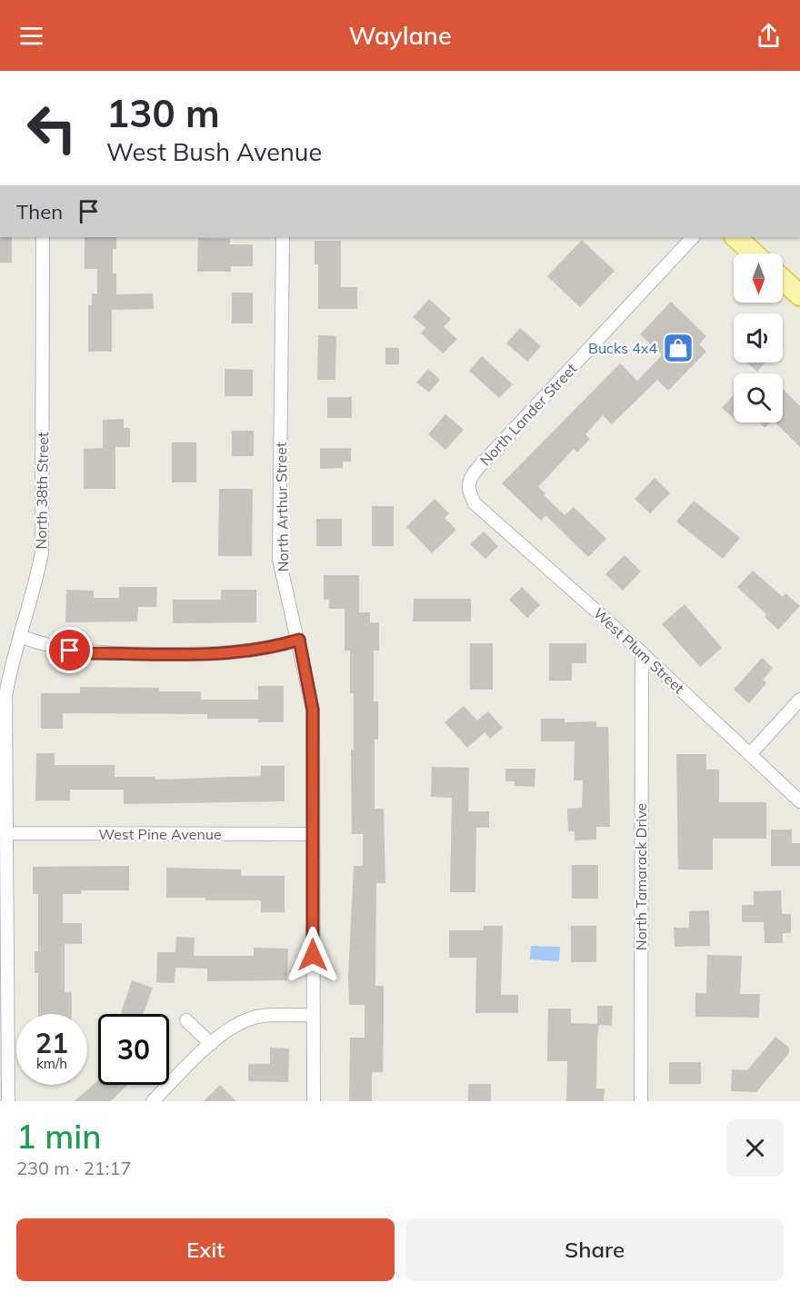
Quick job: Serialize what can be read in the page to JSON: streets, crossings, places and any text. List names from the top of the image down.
{
  "streets": {
    "street": [
      "North Lander Street",
      "North 38th Street",
      "North Arthur Street",
      "West Plum Street",
      "West Pine Avenue",
      "North Tamarack Drive"
    ]
  },
  "crossings": [
    ["North Lander Street", "West Plum Street"],
    ["North 38th Street", "West Pine Avenue"],
    ["North Arthur Street", "West Pine Avenue"],
    ["West Plum Street", "North Tamarack Drive"]
  ],
  "places": {
    "shop": ["Bucks 4x4"]
  },
  "north": "bottom",
  "page": {
    "header": "Waylane",
    "turn": ["130 m", "West Bush Avenue"],
    "then": "Then",
    "speed": "21 km/h",
    "limit": "30",
    "heading": ["1 min", "230 m · 21:17"],
    "buttons": ["Exit", "Share"]
  }
}
